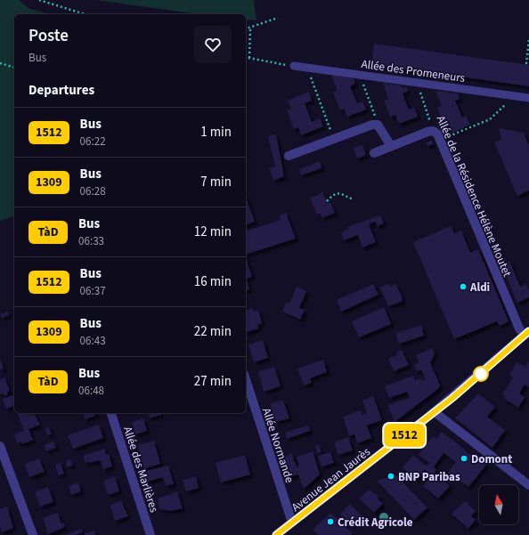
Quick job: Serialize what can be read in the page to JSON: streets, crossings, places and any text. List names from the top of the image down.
{
  "streets": {
    "street": [
      "Allée des Promeneurs",
      "Allée de la Résidence Hélène Moutet",
      "Allée Normande",
      "Allée des Marlières",
      "Avenue Jean Jaurès"
    ]
  },
  "crossings": [
    ["Allée des Promeneurs", "Allée de la Résidence Hélène Moutet"],
    ["Allée de la Résidence Hélène Moutet", "Avenue Jean Jaurès"],
    ["Allée Normande", "Avenue Jean Jaurès"]
  ],
  "places": [
    "Aldi",
    "Domont",
    "BNP Paribas",
    "Crédit Agricole"
  ],
  "lines": ["bus line 1512"],
  "north": "top",
  "page": {
    "on_map": "1512",
    "heading": [
      ["Poste", "Bus"],
      "Departures"
    ],
    "list": [
      {
        "mark": "1512",
        "name": "Bus",
        "note": "06:22",
        "value": "1 min"
      },
      {
        "mark": "1309",
        "name": "Bus",
        "note": "06:28",
        "value": "7 min"
      },
      {
        "mark": "TàD",
        "name": "Bus",
        "note": "06:33",
        "value": "12 min"
      },
      {
        "mark": "1512",
        "name": "Bus",
        "note": "06:37",
        "value": "16 min"
      },
      {
        "mark": "1309",
        "name": "Bus",
        "note": "06:43",
        "value": "22 min"
      },
      {
        "mark": "TàD",
        "name": "Bus",
        "note": "06:48",
        "value": "27 min"
      }
    ]
  }
}
